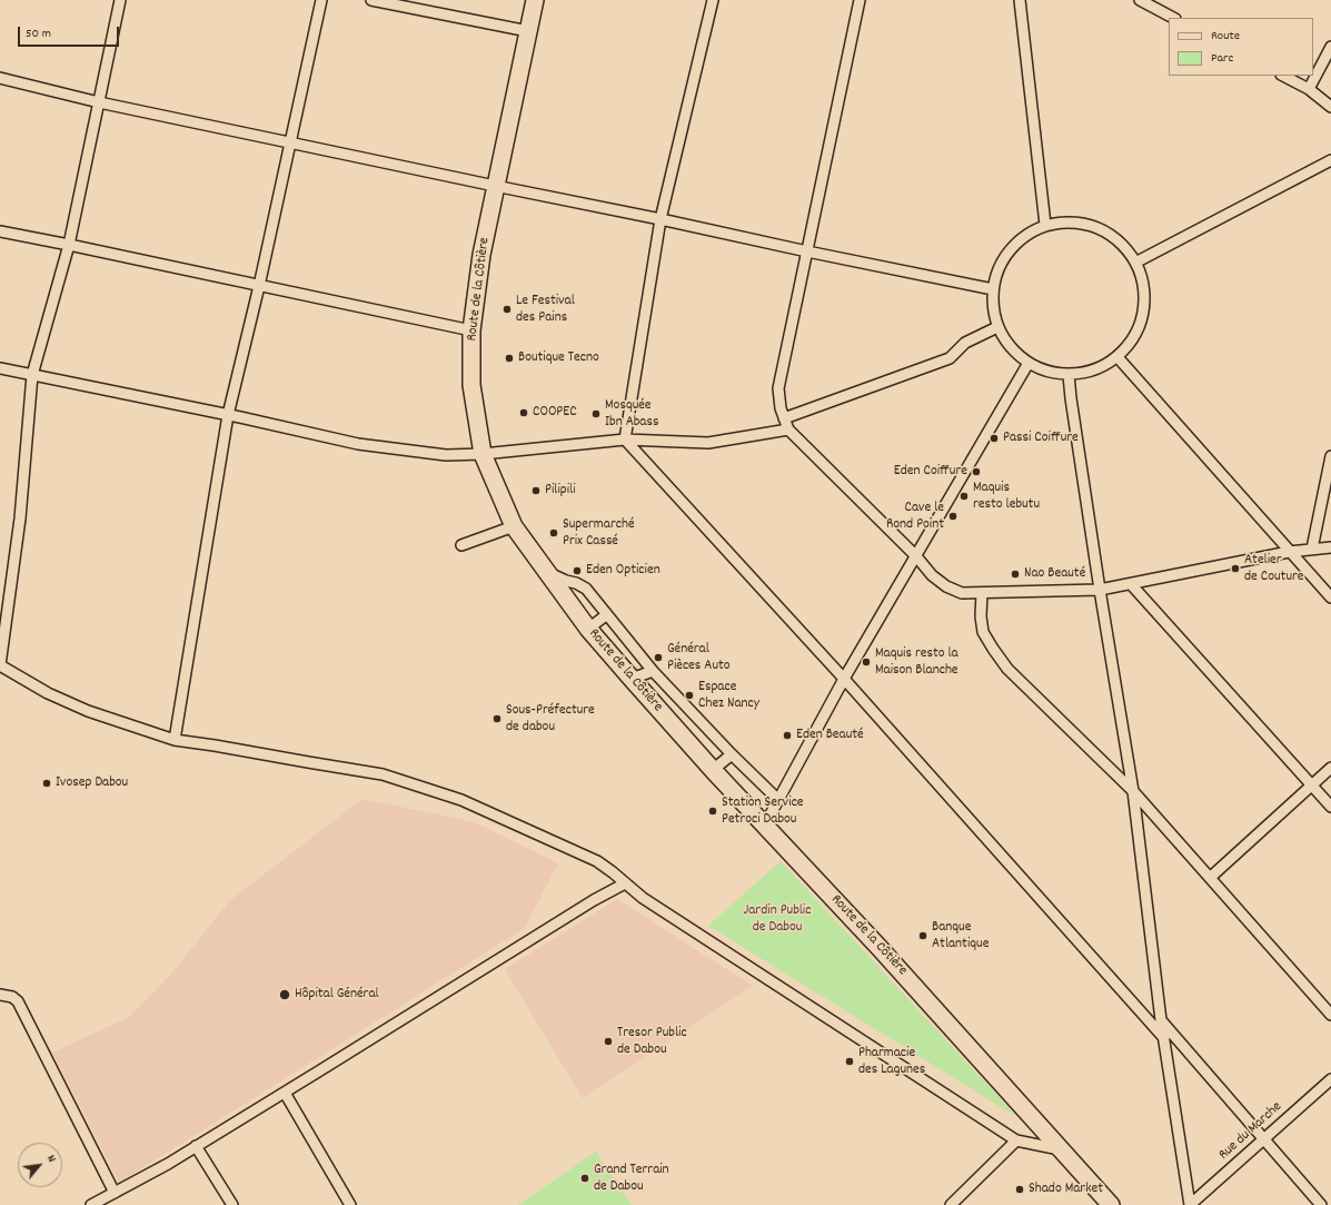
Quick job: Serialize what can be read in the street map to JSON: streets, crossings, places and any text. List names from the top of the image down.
{
  "streets": {
    "main road": ["Route de la Côtière"],
    "street": ["Rue du Marche"]
  },
  "parks": ["Jardin Public de Dabou"],
  "places": [
    "Le Festival des Pains",
    "Boutique Tecno",
    "COOPEC",
    "Mosquée Ibn Abass",
    "Passi Coiffure",
    "Eden Coiffure",
    "Pilipili",
    "Maquis resto lebutu",
    "Cave le Rond Point",
    "Supermarché Prix Cassé",
    "Atelier de Couture",
    "Eden Opticien",
    "Nao Beauté",
    "Général Pièces Auto",
    "Maquis resto la Maison Blanche",
    "Espace Chez Nancy",
    "Sous-Préfecture de dabou",
    "Eden Beauté",
    "Ivosep Dabou",
    "Station Service Petroci Dabou",
    "Banque Atlantique",
    "Hôpital Général",
    "Tresor Public de Dabou",
    "Pharmacie des Lagunes",
    "Grand Terrain de Dabou",
    "Shado Market"
  ],
  "legend": ["Route", "Parc"],
  "scale_bar": "50 m",
  "north": "top right"
}
